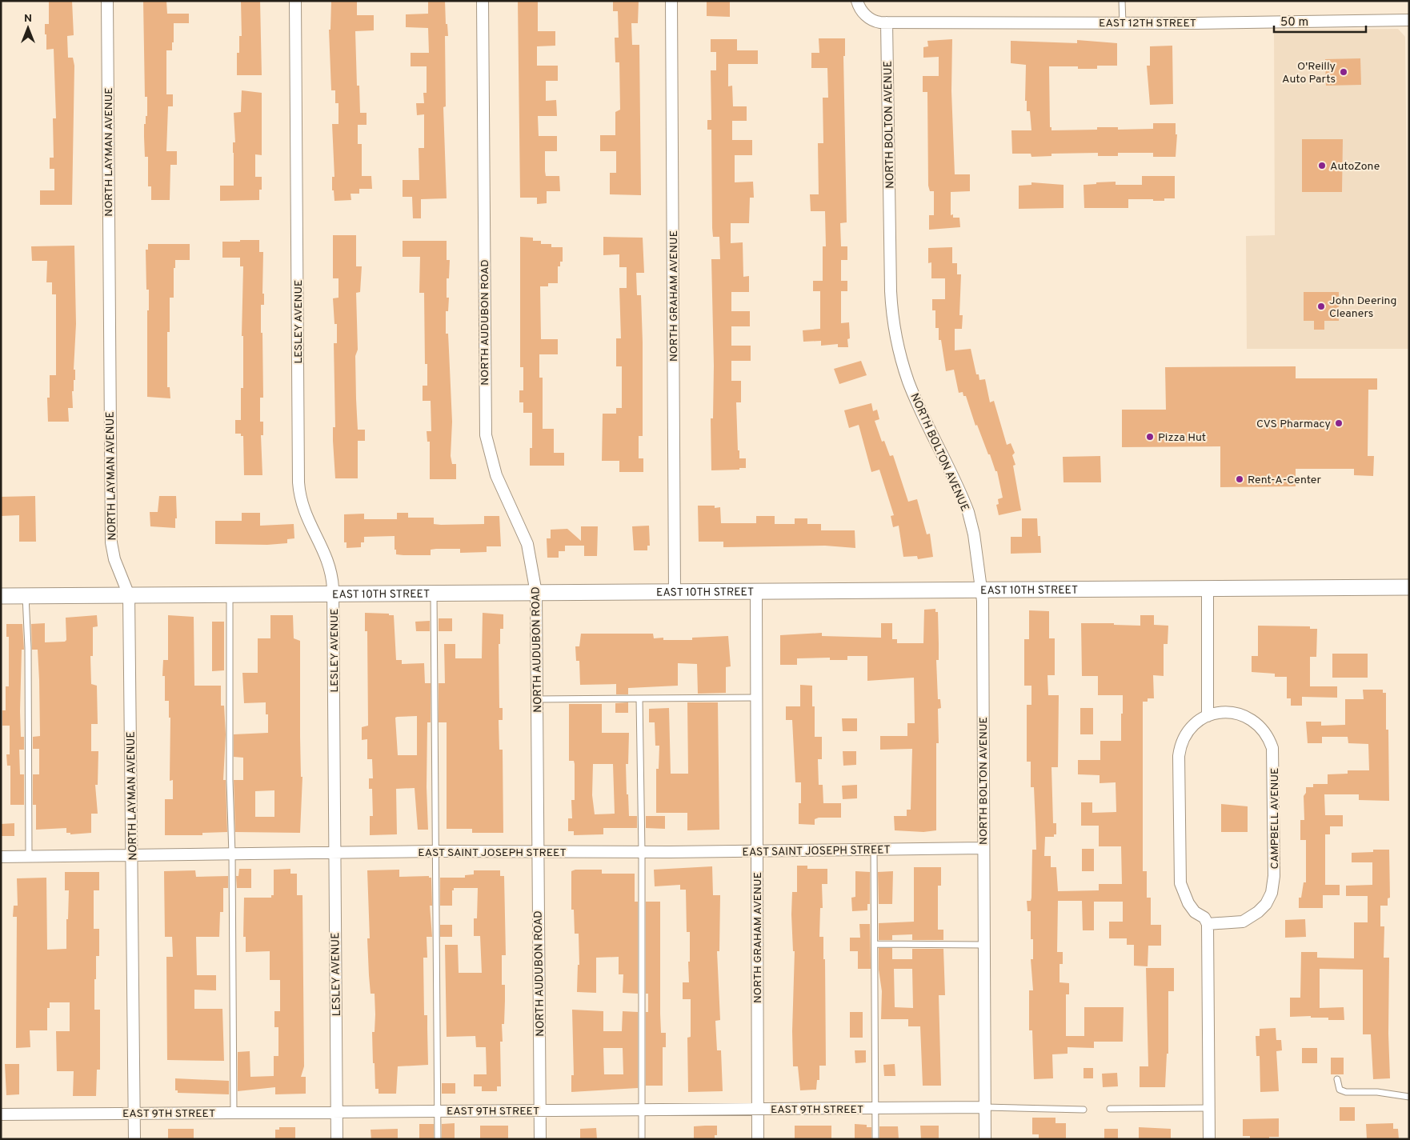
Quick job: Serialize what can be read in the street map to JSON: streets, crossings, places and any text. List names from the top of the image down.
{
  "streets": {
    "main road": ["EAST 10TH STREET"],
    "street": [
      "EAST 12TH STREET",
      "NORTH BOLTON AVENUE",
      "NORTH LAYMAN AVENUE",
      "NORTH GRAHAM AVENUE",
      "LESLEY AVENUE",
      "NORTH AUDUBON ROAD",
      "CAMPBELL AVENUE",
      "EAST SAINT JOSEPH STREET",
      "EAST 9TH STREET"
    ]
  },
  "crossings": [
    ["EAST 12TH STREET", "NORTH BOLTON AVENUE"],
    ["NORTH BOLTON AVENUE", "EAST 10TH STREET"],
    ["NORTH BOLTON AVENUE", "EAST SAINT JOSEPH STREET"],
    ["NORTH BOLTON AVENUE", "EAST 9TH STREET"],
    ["NORTH LAYMAN AVENUE", "EAST 10TH STREET"],
    ["NORTH LAYMAN AVENUE", "EAST SAINT JOSEPH STREET"],
    ["NORTH LAYMAN AVENUE", "EAST 9TH STREET"],
    ["NORTH GRAHAM AVENUE", "EAST 10TH STREET"],
    ["NORTH GRAHAM AVENUE", "EAST SAINT JOSEPH STREET"],
    ["NORTH GRAHAM AVENUE", "EAST 9TH STREET"],
    ["LESLEY AVENUE", "EAST 10TH STREET"],
    ["LESLEY AVENUE", "EAST SAINT JOSEPH STREET"],
    ["LESLEY AVENUE", "EAST 9TH STREET"],
    ["NORTH AUDUBON ROAD", "EAST 10TH STREET"],
    ["NORTH AUDUBON ROAD", "EAST SAINT JOSEPH STREET"],
    ["NORTH AUDUBON ROAD", "EAST 9TH STREET"]
  ],
  "places": [
    "O'Reilly Auto Parts",
    "AutoZone",
    "John Deering Cleaners",
    "CVS Pharmacy",
    "Pizza Hut",
    "Rent-A-Center"
  ],
  "scale_bar": "50 m",
  "north": "top"
}
